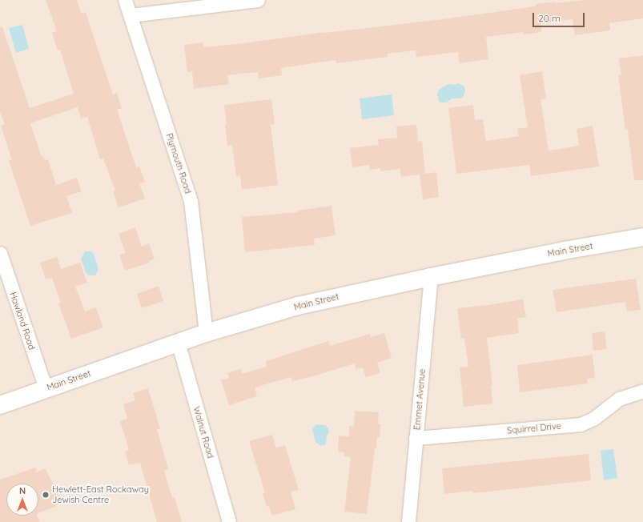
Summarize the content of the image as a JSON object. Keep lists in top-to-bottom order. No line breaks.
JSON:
{"streets":{"main road":["Main Street"],"street":["Plymouth Road","Howland Road","Emmet Avenue","Squirrel Drive","Walnut Road"]},"crossings":[["Plymouth Road","Main Street"],["Main Street","Howland Road"],["Main Street","Emmet Avenue"],["Main Street","Walnut Road"],["Emmet Avenue","Squirrel Drive"]],"places":["Hewlett-East Rockaway Jewish Centre"],"scale_bar":"20 m","north":"top"}
